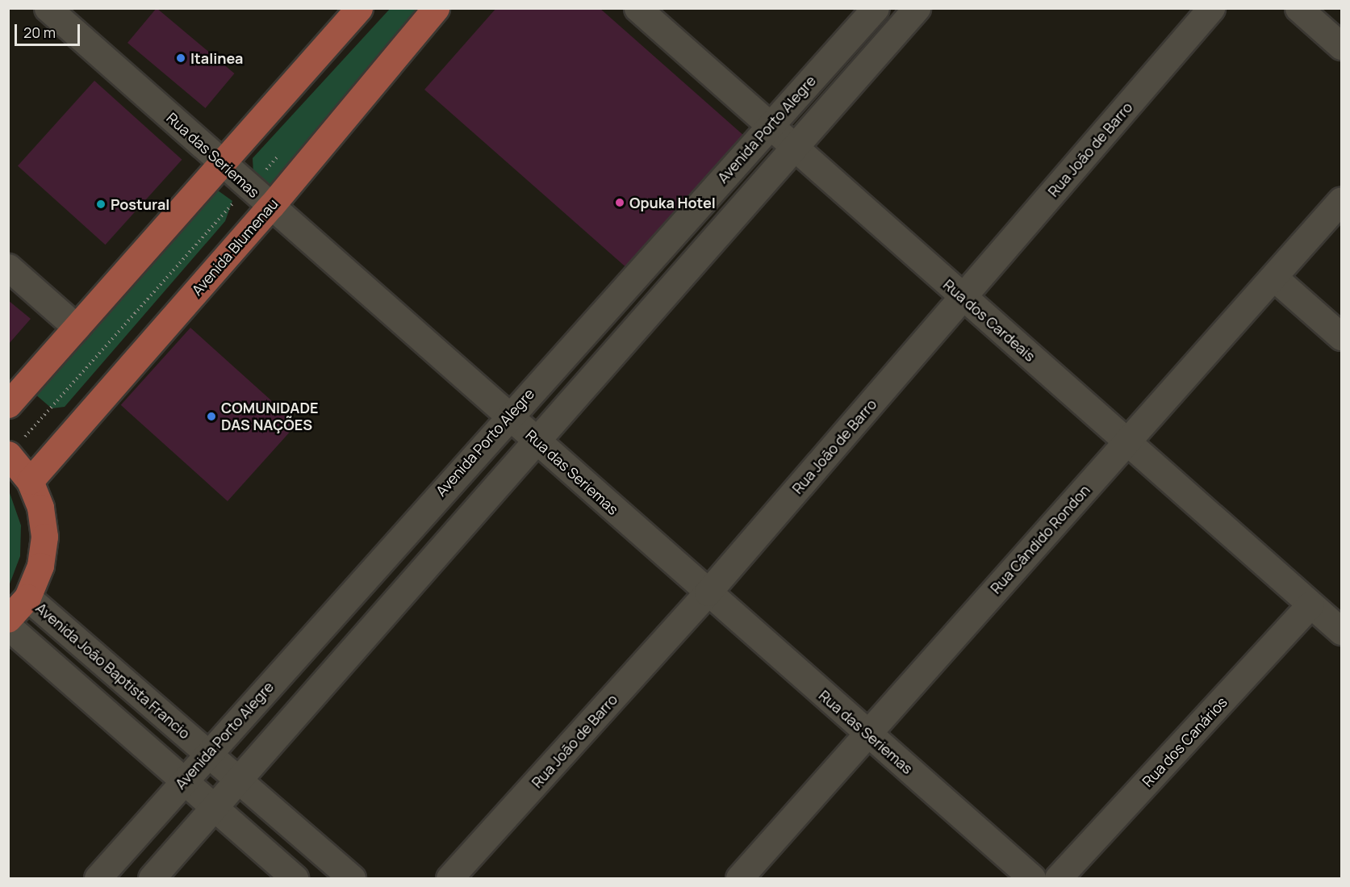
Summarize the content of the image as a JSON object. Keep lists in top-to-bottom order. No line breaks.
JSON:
{"streets":{"main road":["Avenida Blumenau"],"street":["Avenida Porto Alegre","Rua João de Barro","Rua das Seriemas","Rua dos Cardeais","Rua Cândido Rondon","Avenida João Baptista Francio","Rua dos Canários"]},"crossings":[["Avenida Porto Alegre","Rua das Seriemas"],["Avenida Porto Alegre","Rua dos Cardeais"],["Avenida Porto Alegre","Avenida João Baptista Francio"],["Rua João de Barro","Rua das Seriemas"],["Rua João de Barro","Rua dos Cardeais"],["Rua das Seriemas","Avenida Blumenau"],["Rua das Seriemas","Rua Cândido Rondon"],["Rua dos Cardeais","Rua Cândido Rondon"],["Rua dos Cardeais","Rua dos Canários"]],"places":["Italinea","Opuka Hotel","Postural","COMUNIDADE DAS NAÇÕES"],"scale_bar":"20 m"}
